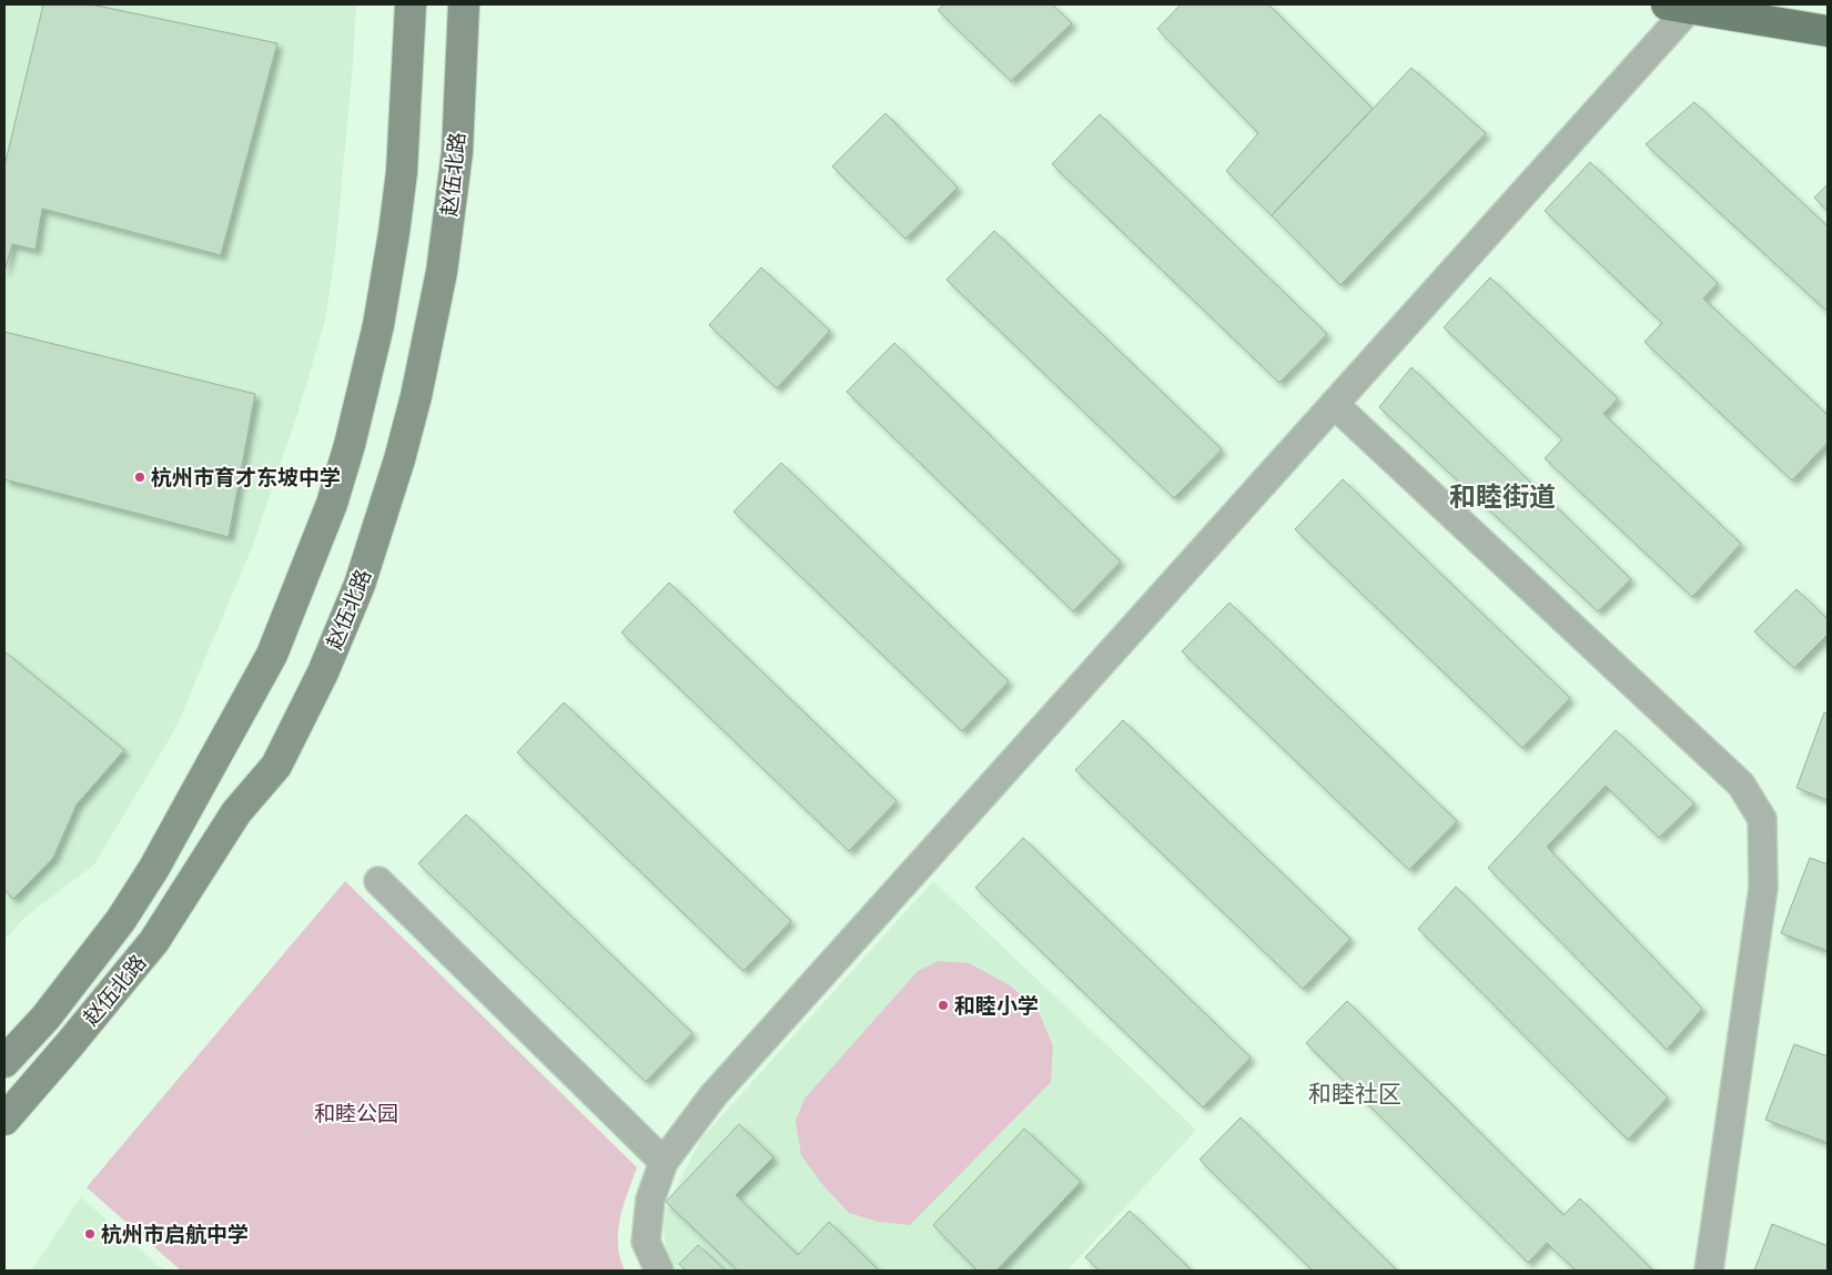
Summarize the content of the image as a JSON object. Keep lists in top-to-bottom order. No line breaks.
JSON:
{"streets":{"main road":["赵伍北路"]},"districts":["和睦街道","和睦社区"],"parks":["和睦公园"],"places":["杭州市育才东坡中学","和睦小学","杭州市启航中学"]}
